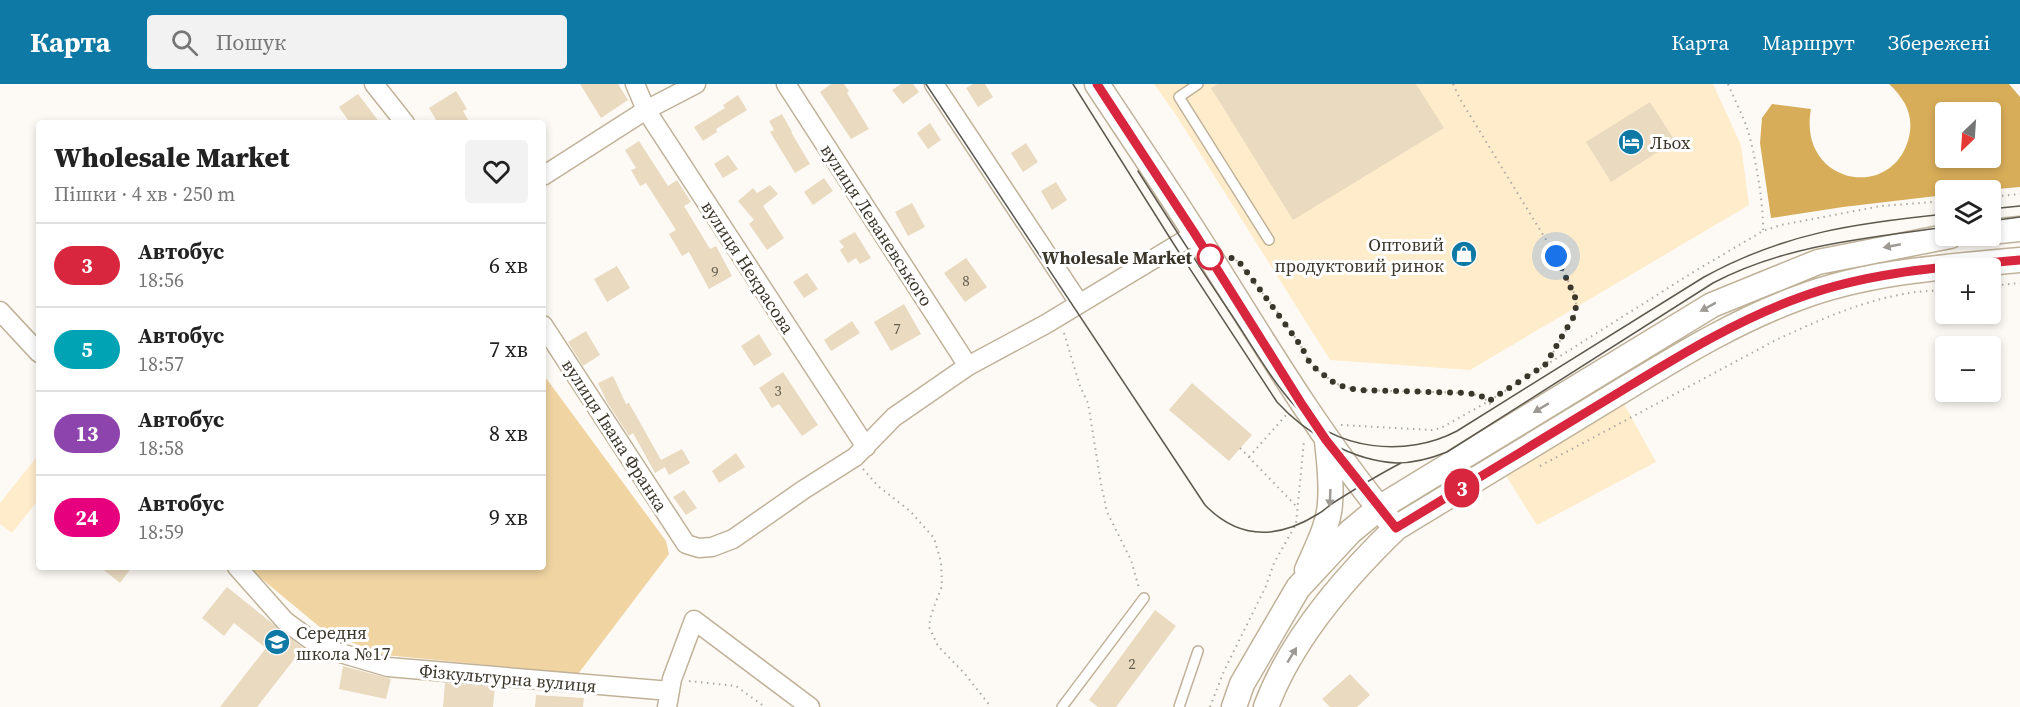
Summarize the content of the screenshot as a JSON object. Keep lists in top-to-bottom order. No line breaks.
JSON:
{"streets":{"street":["вулиця Леваневського","вулиця Некрасова","вулиця Івана Франка","Фізкультурна вулиця"]},"crossings":[["вулиця Некрасова","вулиця Івана Франка"]],"places":{"hotel":["Льох"],"shop":["Оптовий продуктовий ринок"],"other":["Wholesale Market"],"school or university":["Середня школа №17"]},"lines":["bus line 3"],"house_numbers":["9","8","7","3","2"],"north":"bottom left","page":{"header":"Карта","search":"Пошук","nav":["Карта","Маршрут","Збережені"],"on_map":"3","map_buttons":["+","−"],"heading":["Wholesale Market","Пішки · 4 хв · 250 m"],"list":[{"mark":"3","name":"Автобус","note":"18:56","value":"6 хв"},{"mark":"5","name":"Автобус","note":"18:57","value":"7 хв"},{"mark":"13","name":"Автобус","note":"18:58","value":"8 хв"},{"mark":"24","name":"Автобус","note":"18:59","value":"9 хв"}]}}
